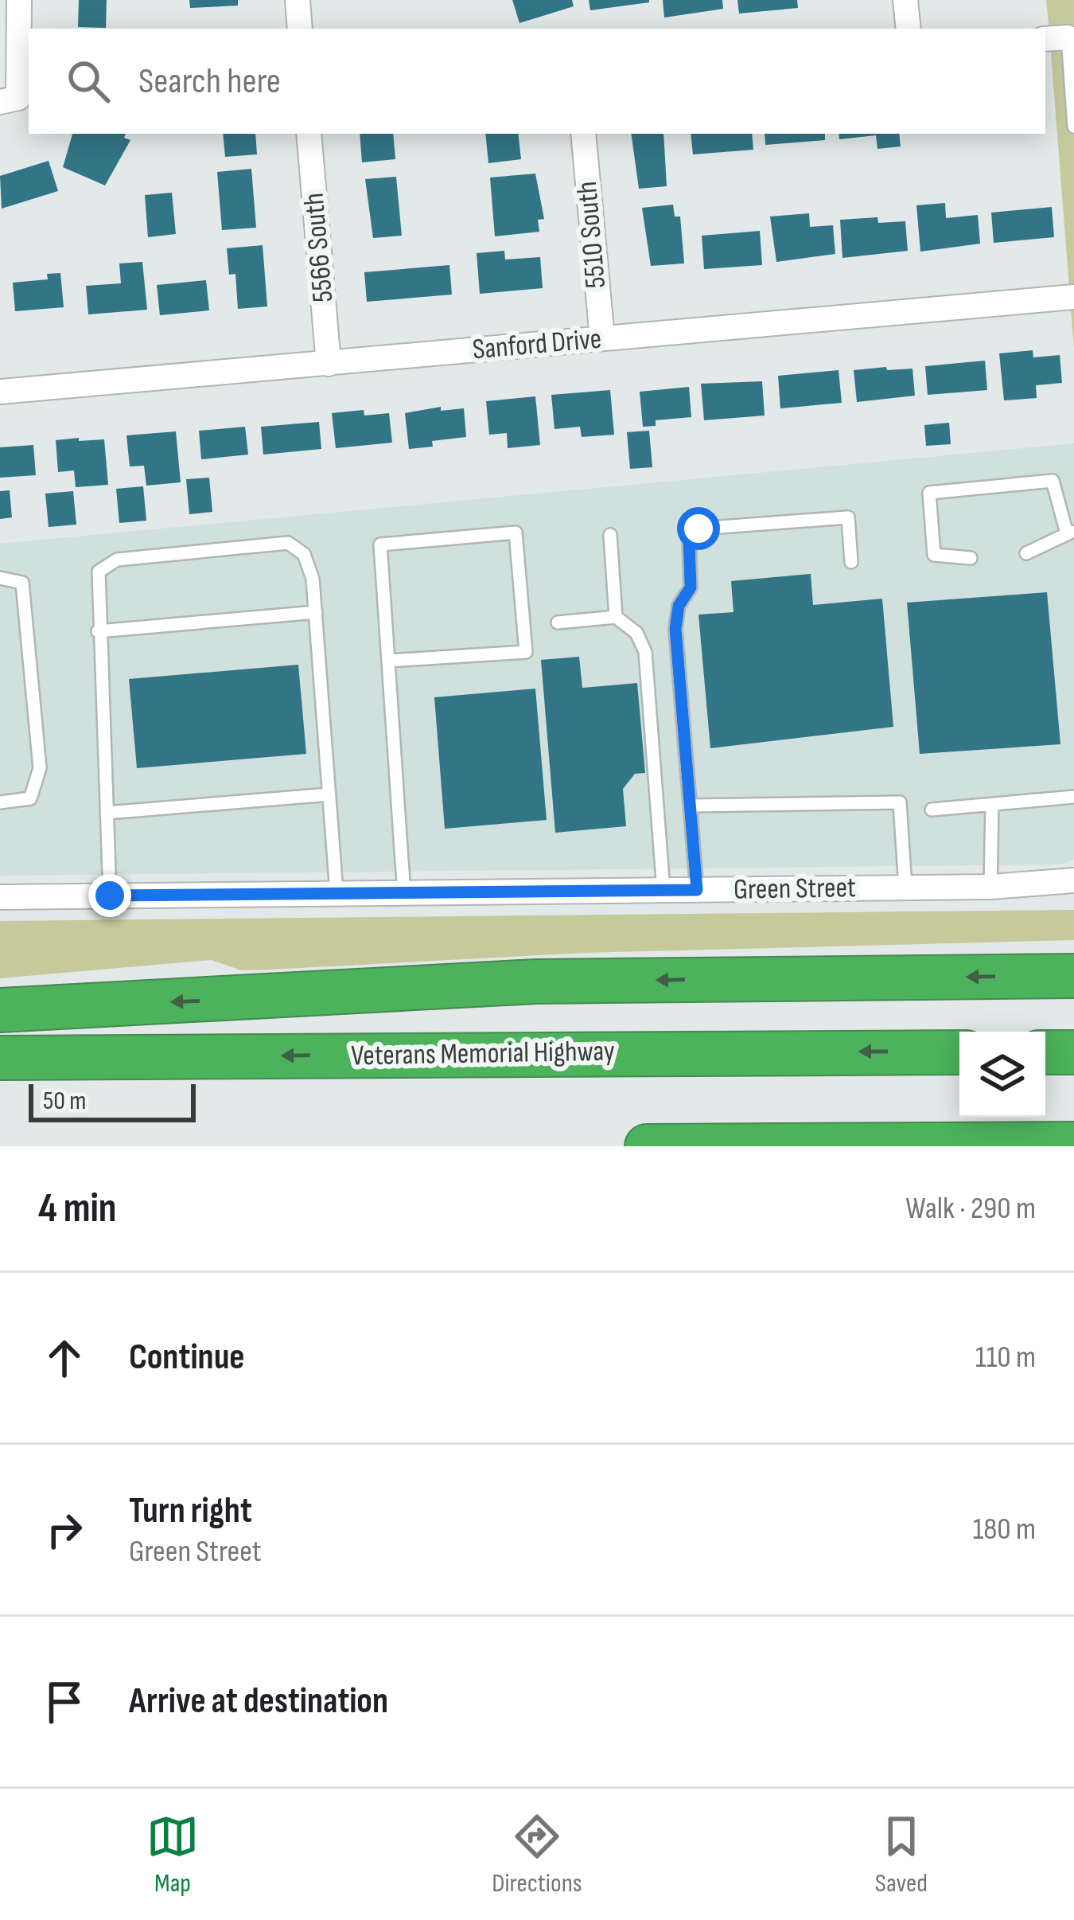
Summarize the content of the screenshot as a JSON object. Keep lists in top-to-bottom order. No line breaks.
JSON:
{"streets":{"highway":["Veterans Memorial Highway"],"street":["5510 South","5566 South","Sanford Drive","Green Street"]},"crossings":[["5510 South","Sanford Drive"],["5566 South","Sanford Drive"]],"scale_bar":"50 m","page":{"search":"Search here","scale":"50 m","heading":["4 min","Walk · 290 m"],"list":[["Continue","110 m"],["Turn right","Green Street","180 m"],"Arrive at destination"],"nav":["Map","Directions","Saved"]}}
